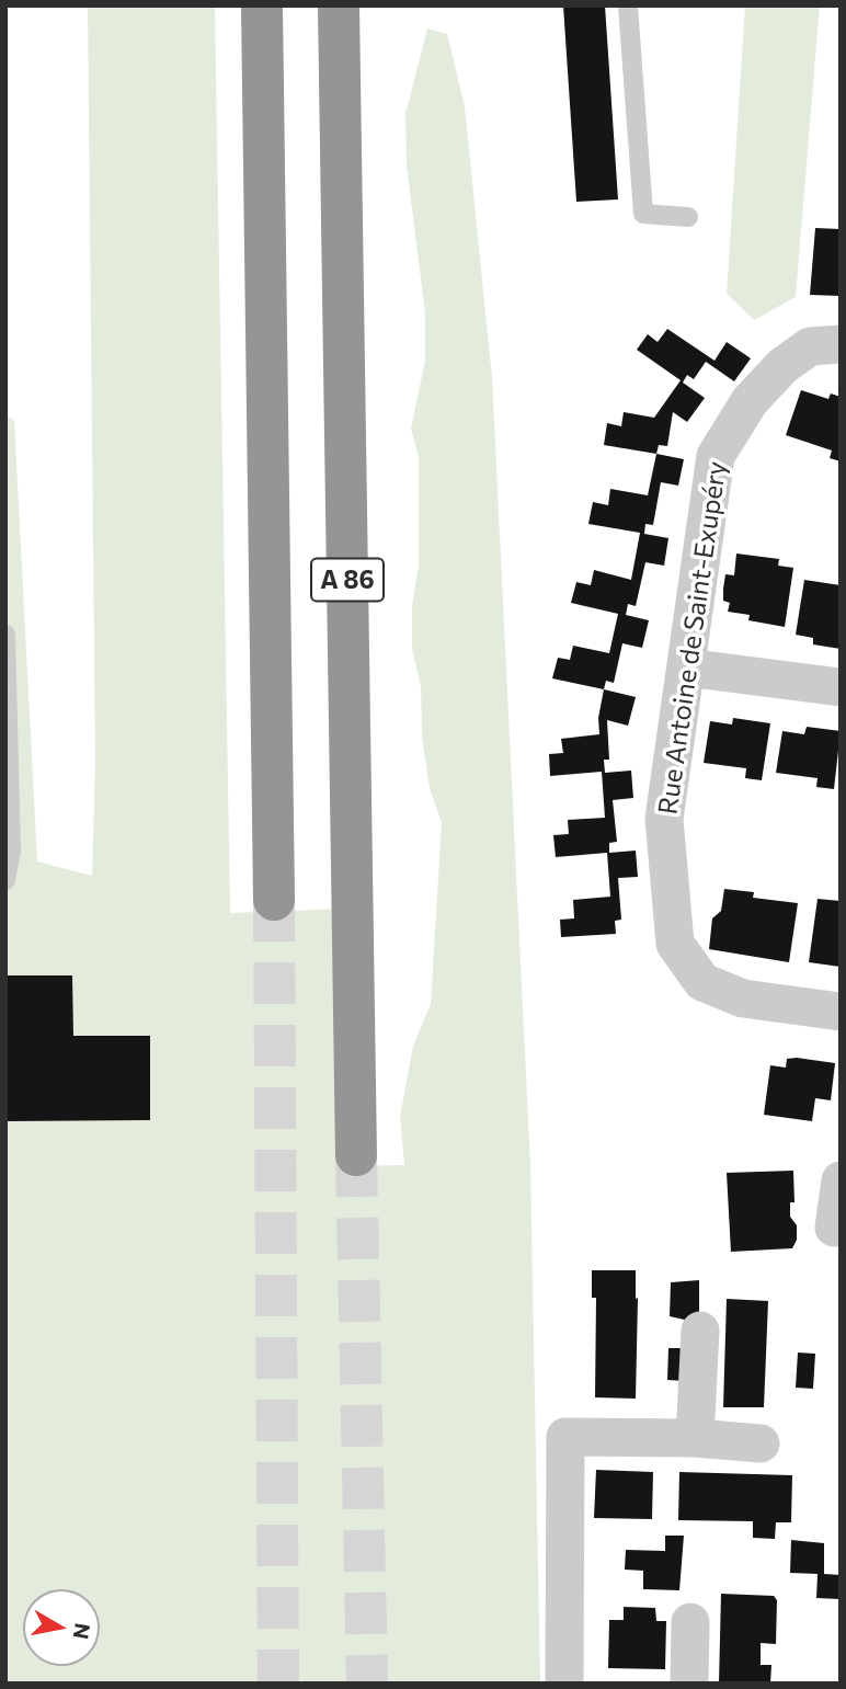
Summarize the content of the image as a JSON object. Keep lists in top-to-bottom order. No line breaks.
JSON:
{"streets":{"highway":["A 86"],"street":["Rue Antoine de Saint-Exupéry"]},"north":"right"}
